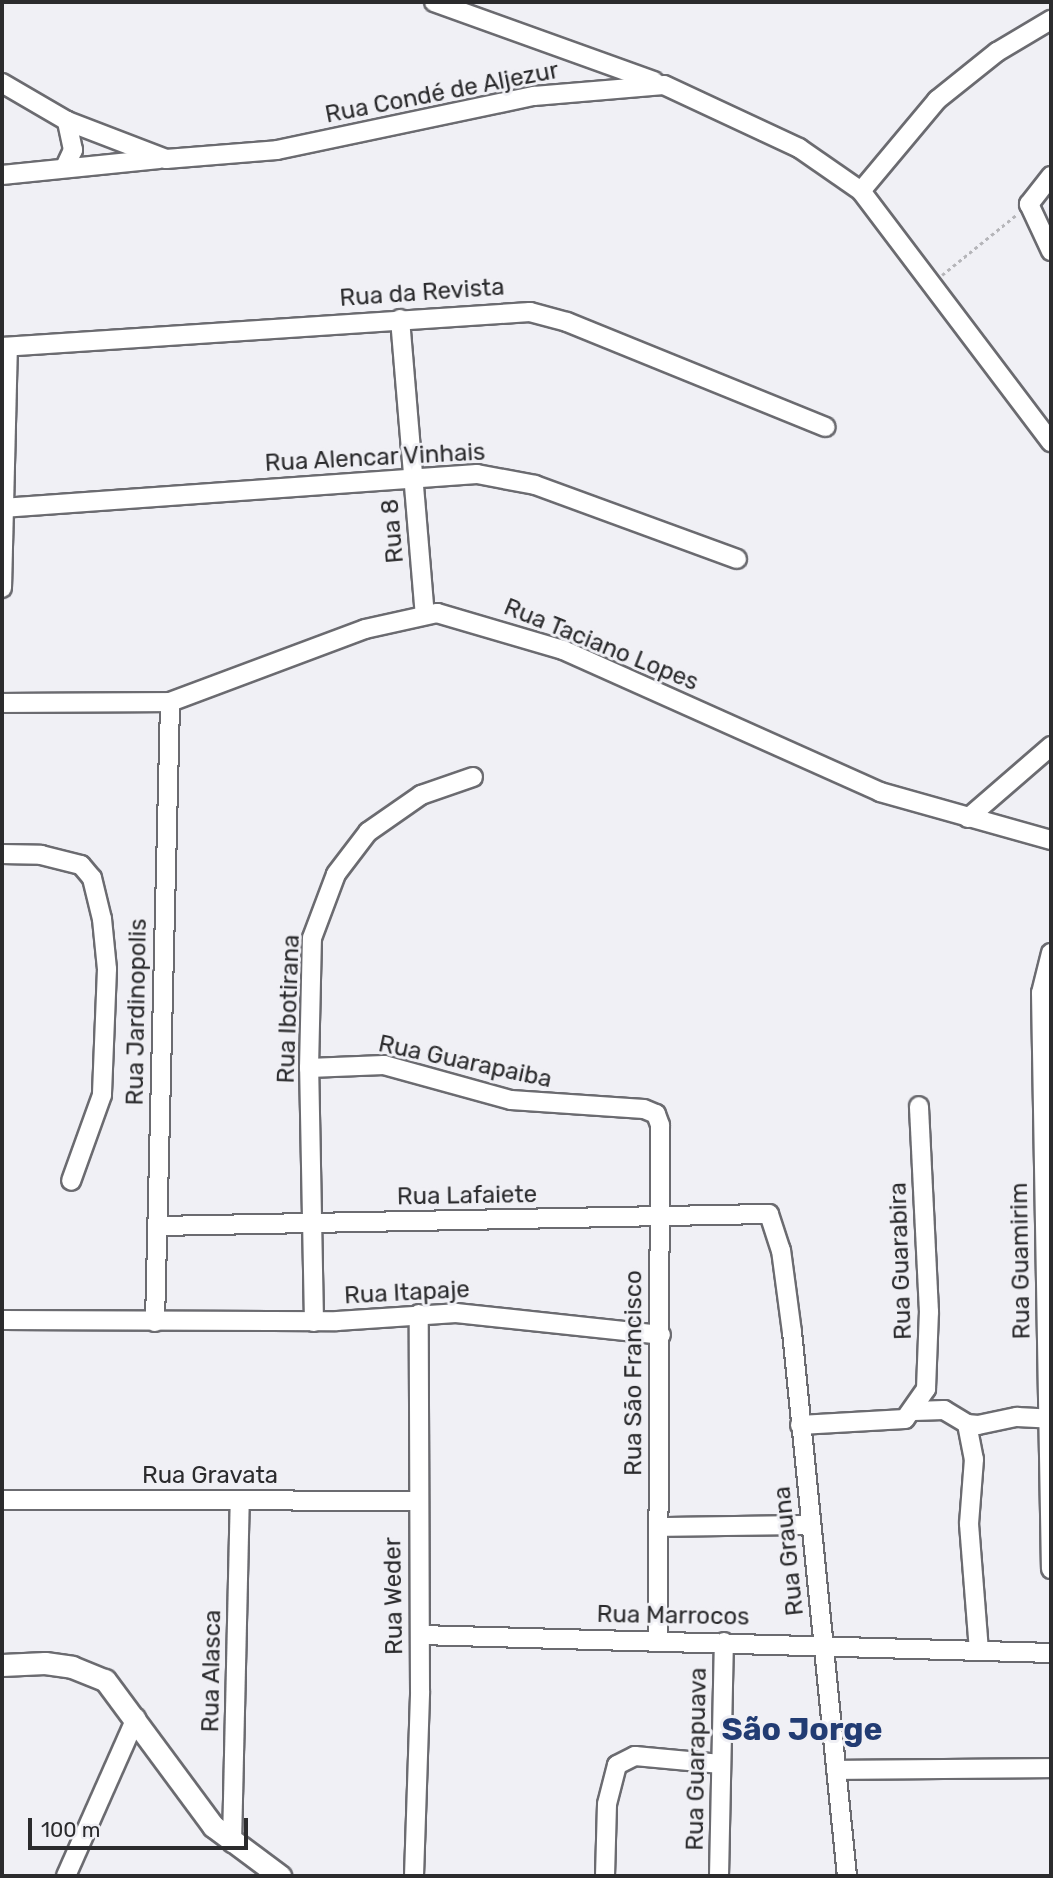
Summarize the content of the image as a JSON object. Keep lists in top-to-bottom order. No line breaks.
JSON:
{"streets":{"street":["Rua Condé de Aljezur","Rua da Revista","Rua Alencar Vinhais","Rua 8","Rua Taciano Lopes","Rua Ibotirana","Rua Jardinopolis","Rua Guarapaiba","Rua Lafaiete","Rua Guarabira","Rua Guamirim","Rua Itapaje","Rua São Francisco","Rua Gravata","Rua Grauna","Rua Weder","Rua Marrocos","Rua Alasca","Rua Guarapuava"]},"crossings":[["Rua da Revista","Rua 8"],["Rua Alencar Vinhais","Rua 8"],["Rua 8","Rua Taciano Lopes"],["Rua Taciano Lopes","Rua Jardinopolis"],["Rua Ibotirana","Rua Guarapaiba"],["Rua Ibotirana","Rua Lafaiete"],["Rua Ibotirana","Rua Itapaje"],["Rua Jardinopolis","Rua Lafaiete"],["Rua Jardinopolis","Rua Itapaje"],["Rua Guarapaiba","Rua São Francisco"],["Rua Lafaiete","Rua São Francisco"],["Rua Lafaiete","Rua Grauna"],["Rua Itapaje","Rua São Francisco"],["Rua Itapaje","Rua Weder"],["Rua São Francisco","Rua Marrocos"],["Rua Gravata","Rua Weder"],["Rua Gravata","Rua Alasca"],["Rua Grauna","Rua Marrocos"],["Rua Weder","Rua Marrocos"],["Rua Marrocos","Rua Guarapuava"]],"districts":["São Jorge"],"scale_bar":"100 m"}
